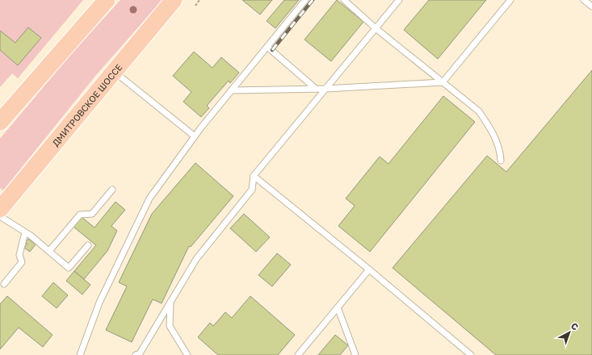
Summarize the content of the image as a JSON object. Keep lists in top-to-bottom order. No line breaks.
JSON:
{"streets":{"main road":["ДМИТРОВСКОЕ ШОССЕ"]},"north":"top right"}
